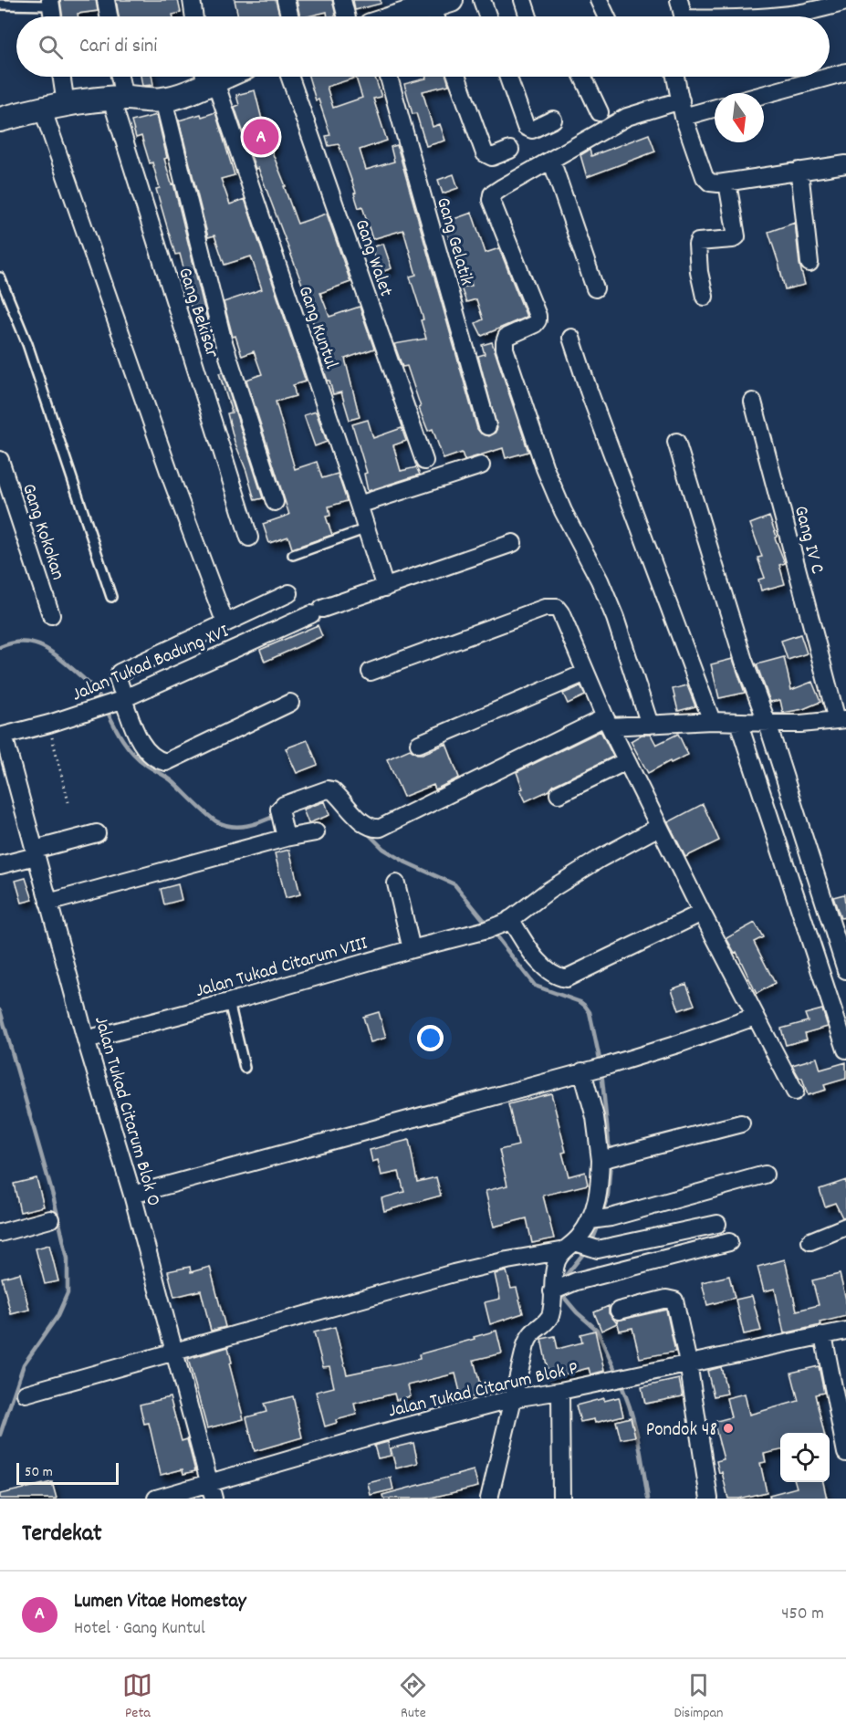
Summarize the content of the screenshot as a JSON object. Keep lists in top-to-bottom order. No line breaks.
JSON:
{"streets":{"street":["Gang Gelatik","Gang Walet","Gang Bekisar","Gang Kuntul","Gang Kokokan","Gang IV C","Jalan Tukad Badung XVI","Jalan Tukad Citarum VIII","Jalan Tukad Citarum Blok O","Jalan Tukad Citarum Blok P"]},"crossings":[["Gang Kuntul","Jalan Tukad Badung XVI"],["Jalan Tukad Badung XVI","Jalan Tukad Citarum Blok O"],["Jalan Tukad Citarum VIII","Jalan Tukad Citarum Blok O"],["Jalan Tukad Citarum Blok O","Jalan Tukad Citarum Blok P"]],"places":["Pondok 48"],"scale_bar":"50 m","north":"bottom","page":{"search":"Cari di sini","pins":"A","scale":"50 m","heading":"Terdekat","list":[{"mark":"A","name":"Lumen Vitae Homestay","note":"Hotel · Gang Kuntul","value":"450 m"}],"nav":["Peta","Rute","Disimpan"]}}
